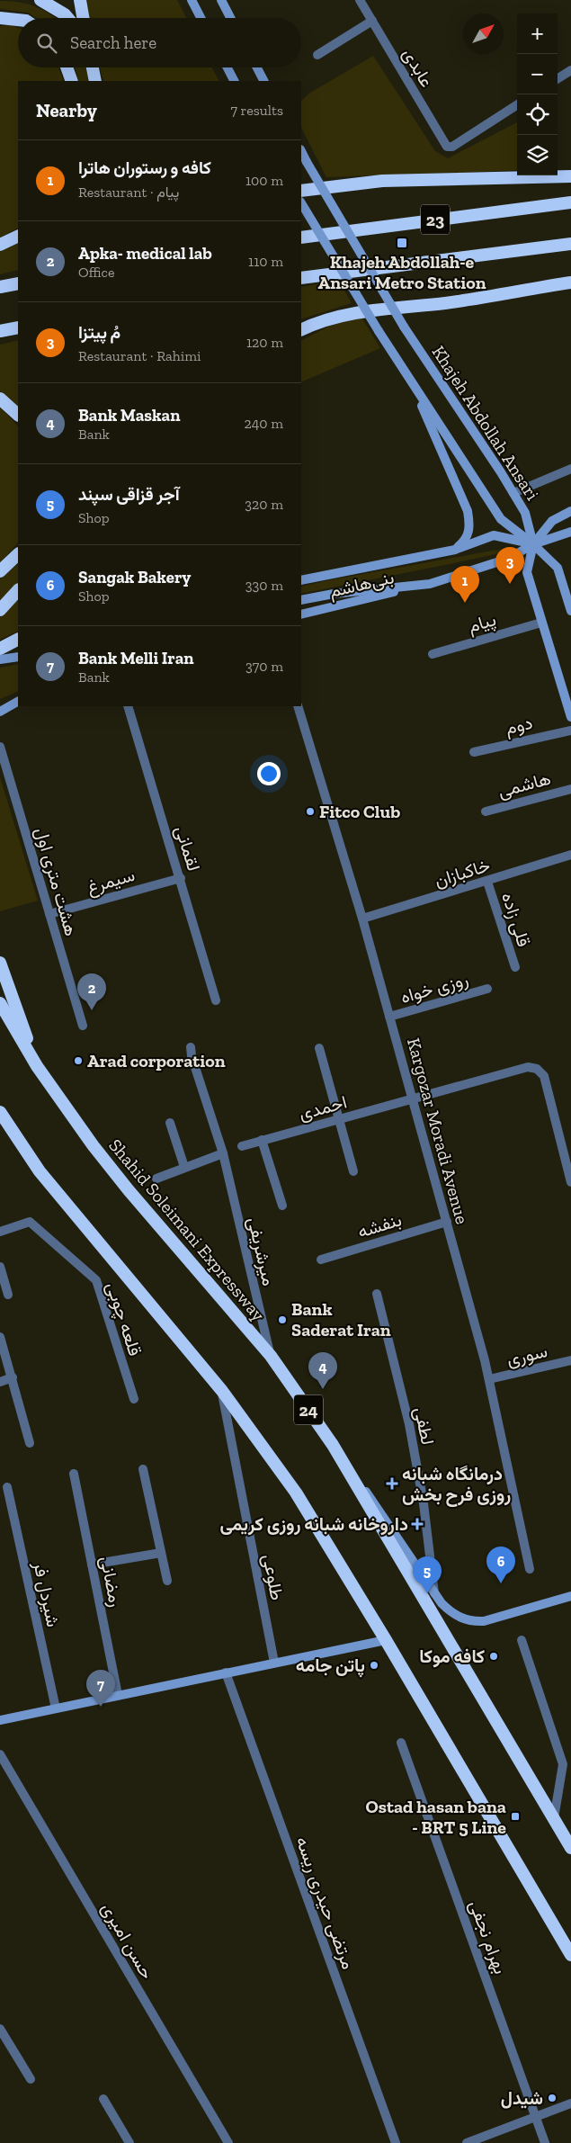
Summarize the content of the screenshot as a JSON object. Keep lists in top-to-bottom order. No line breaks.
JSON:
{"streets":{"highway":["23","Shahid Soleimani Expressway","24"],"main road":["Khajeh Abdollah Ansari","بنی‌هاشم"],"street":["عابدی","پیام","دوم","هاشمی","لقمانی","خاکبازان","سیمرغ","هشت متری اول","قلی زاده","روزی خواه","احمدی","Kargozar Moradi Avenue","بنفشه","میرشریفی","قلعه چوبی","سوری","لطفی","طلوعی","رمضانی","شیردل فر","مرتضی حیدری ریسه","بهرام نجفی","حسن امیری"]},"crossings":[["لقمانی","سیمرغ"],["خاکبازان","قلی زاده"],["خاکبازان","Kargozar Moradi Avenue"],["سیمرغ","هشت متری اول"],["روزی خواه","Kargozar Moradi Avenue"],["احمدی","Kargozar Moradi Avenue"],["Kargozar Moradi Avenue","بنفشه"],["Kargozar Moradi Avenue","سوری"],["Shahid Soleimani Expressway","میرشریفی"]],"places":{"transit":["Khajeh Abdollah-e Ansari Metro Station","Ostad hasan bana - BRT 5 Line"],"other":["Fitco Club","Arad corporation","Bank Saderat Iran","کافه موکا","پاتن جامه","شیدل"],"health":["درمانگاه شبانه روزی فرح بخش","داروخانه شبانه روزی کریمی"]},"north":"top right","page":{"map_buttons":["+","−"],"search":"Search here","heading":["Nearby","7 results"],"list":[{"mark":"1","name":"کافه و رستوران هاترا","note":"Restaurant · پیام","value":"100 m"},{"mark":"2","name":"Apka- medical lab","note":"Office","value":"110 m"},{"mark":"3","name":"مُ پیتزا","note":"Restaurant · Rahimi","value":"120 m"},{"mark":"4","name":"Bank Maskan","note":"Bank","value":"240 m"},{"mark":"5","name":"آجر قزاقی سپند","note":"Shop","value":"320 m"},{"mark":"6","name":"Sangak Bakery","note":"Shop","value":"330 m"},{"mark":"7","name":"Bank Melli Iran","note":"Bank","value":"370 m"}],"pins":["3","1","2","4","6","5","7"]}}
